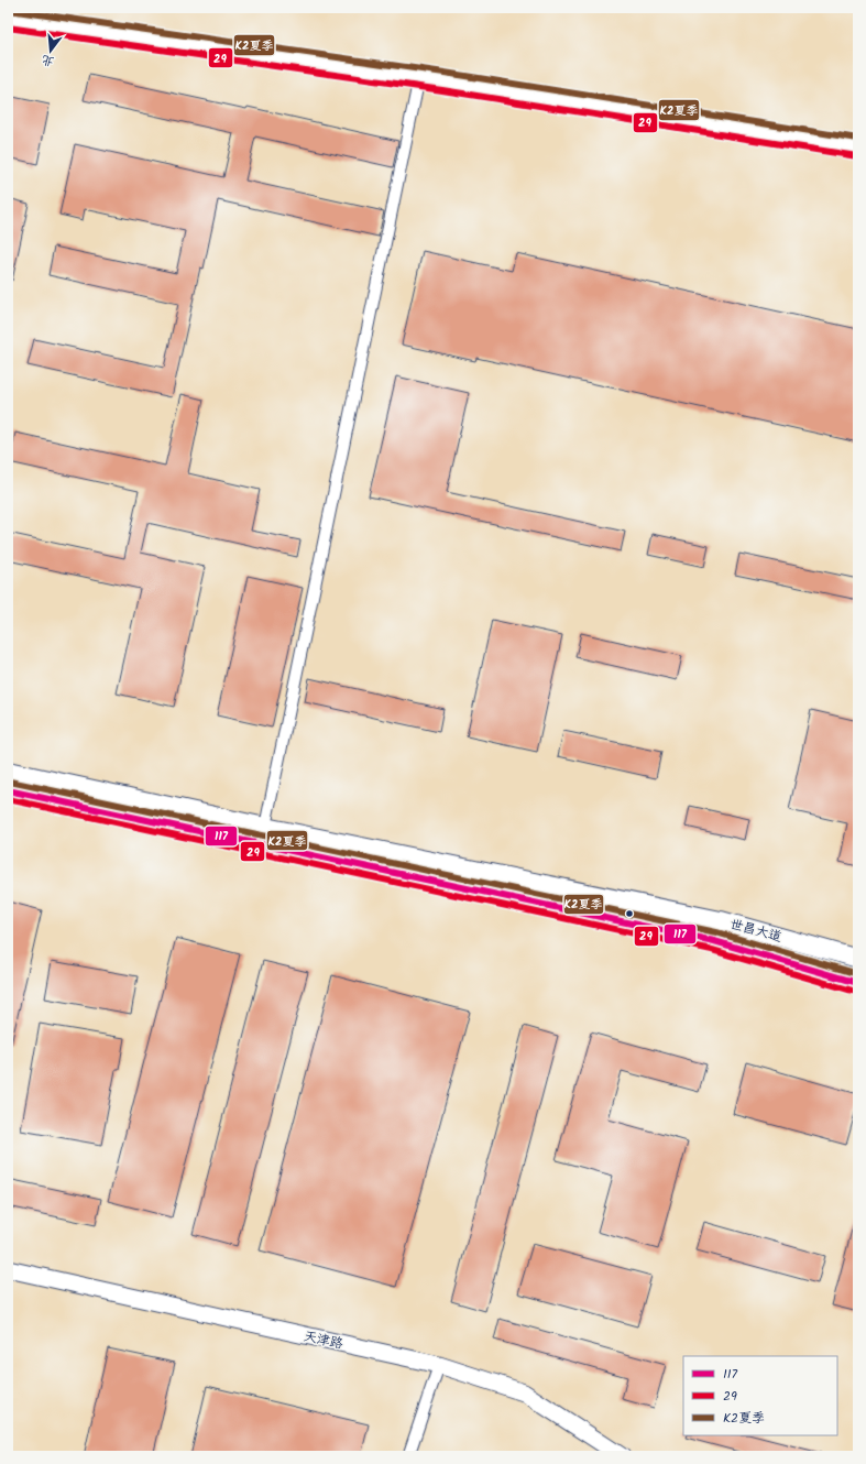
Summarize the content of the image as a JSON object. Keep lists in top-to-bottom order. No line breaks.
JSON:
{"streets":{"main road":["世昌大道","天津路"]},"lines":["transit line K2夏季","transit line 29","transit line 117"],"legend":["117","29","K2夏季"],"north":"bottom"}
